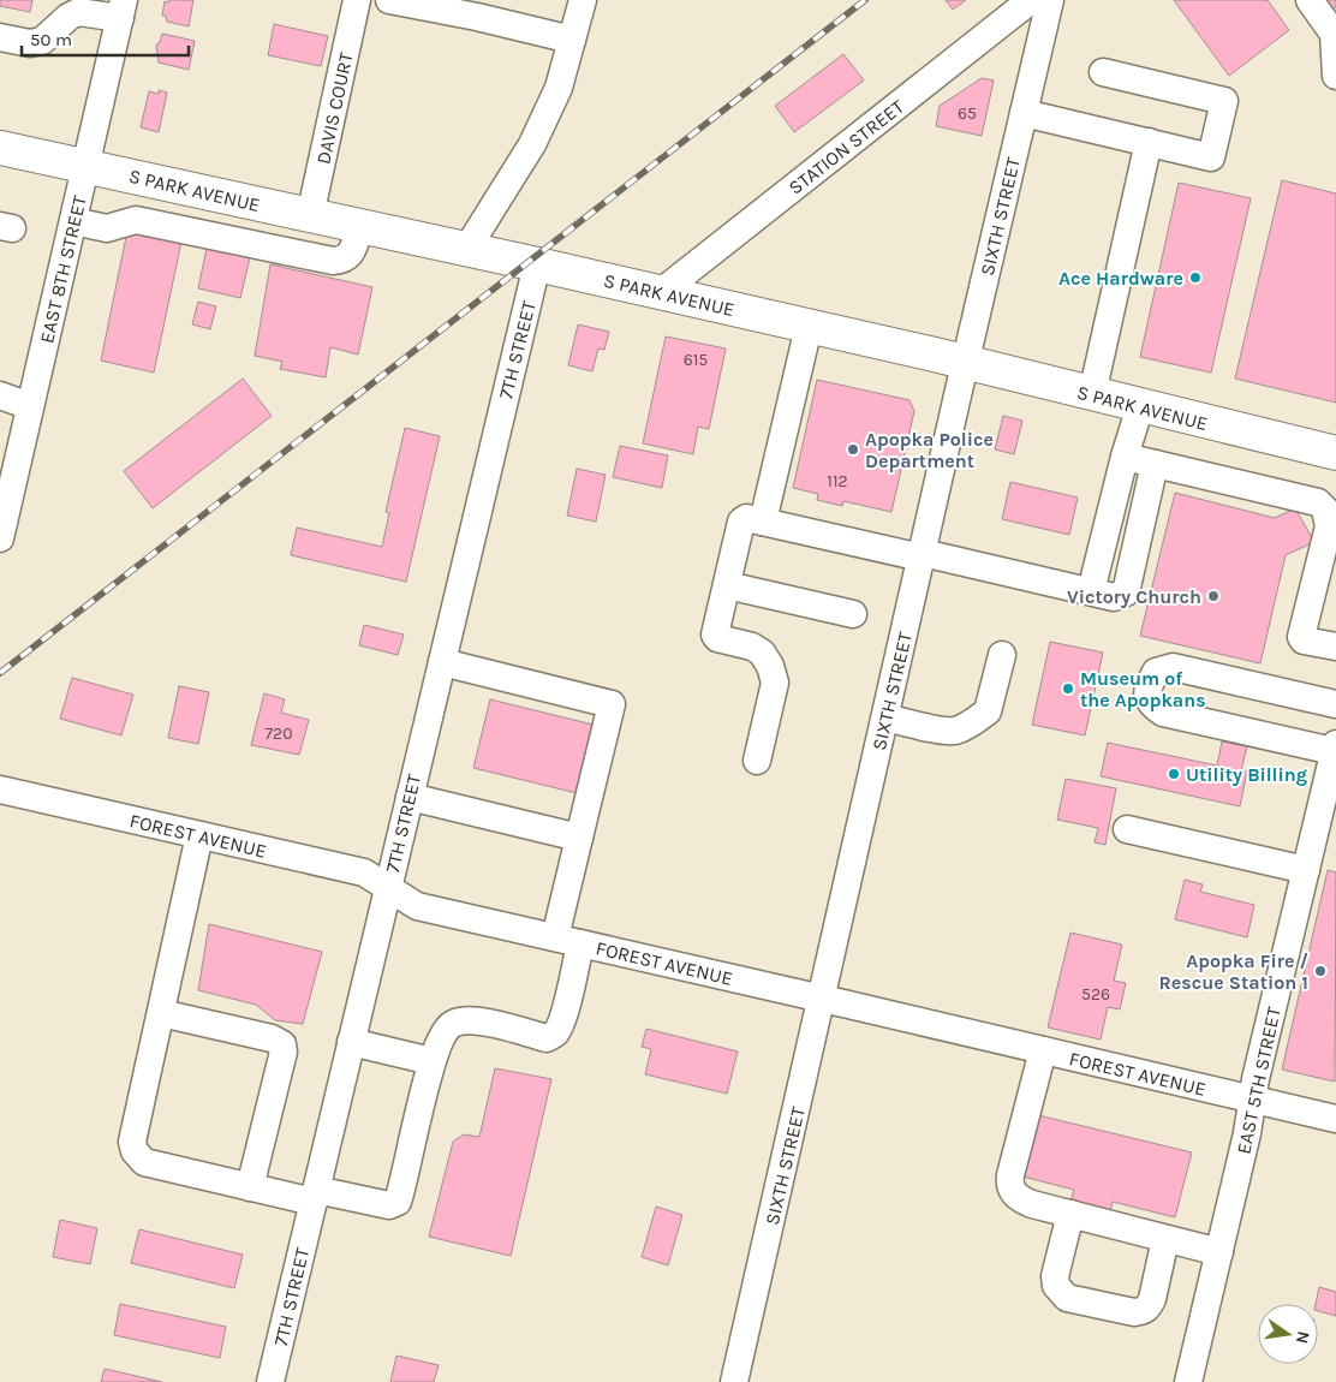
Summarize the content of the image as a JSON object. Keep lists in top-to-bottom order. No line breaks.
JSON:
{"streets":{"main road":["S PARK AVENUE"],"street":["DAVIS COURT","STATION STREET","SIXTH STREET","EAST 8TH STREET","7TH STREET","FOREST AVENUE","EAST 5TH STREET"]},"crossings":[["DAVIS COURT","S PARK AVENUE"],["STATION STREET","S PARK AVENUE"],["S PARK AVENUE","SIXTH STREET"],["S PARK AVENUE","EAST 8TH STREET"],["S PARK AVENUE","7TH STREET"],["SIXTH STREET","FOREST AVENUE"],["7TH STREET","FOREST AVENUE"],["FOREST AVENUE","EAST 5TH STREET"]],"places":["Ace Hardware","Apopka Police Department","Victory Church","Museum of the Apopkans","Utility Billing","Apopka Fire / Rescue Station 1"],"house_numbers":["65","615","112","720","526"],"scale_bar":"50 m","north":"right"}
